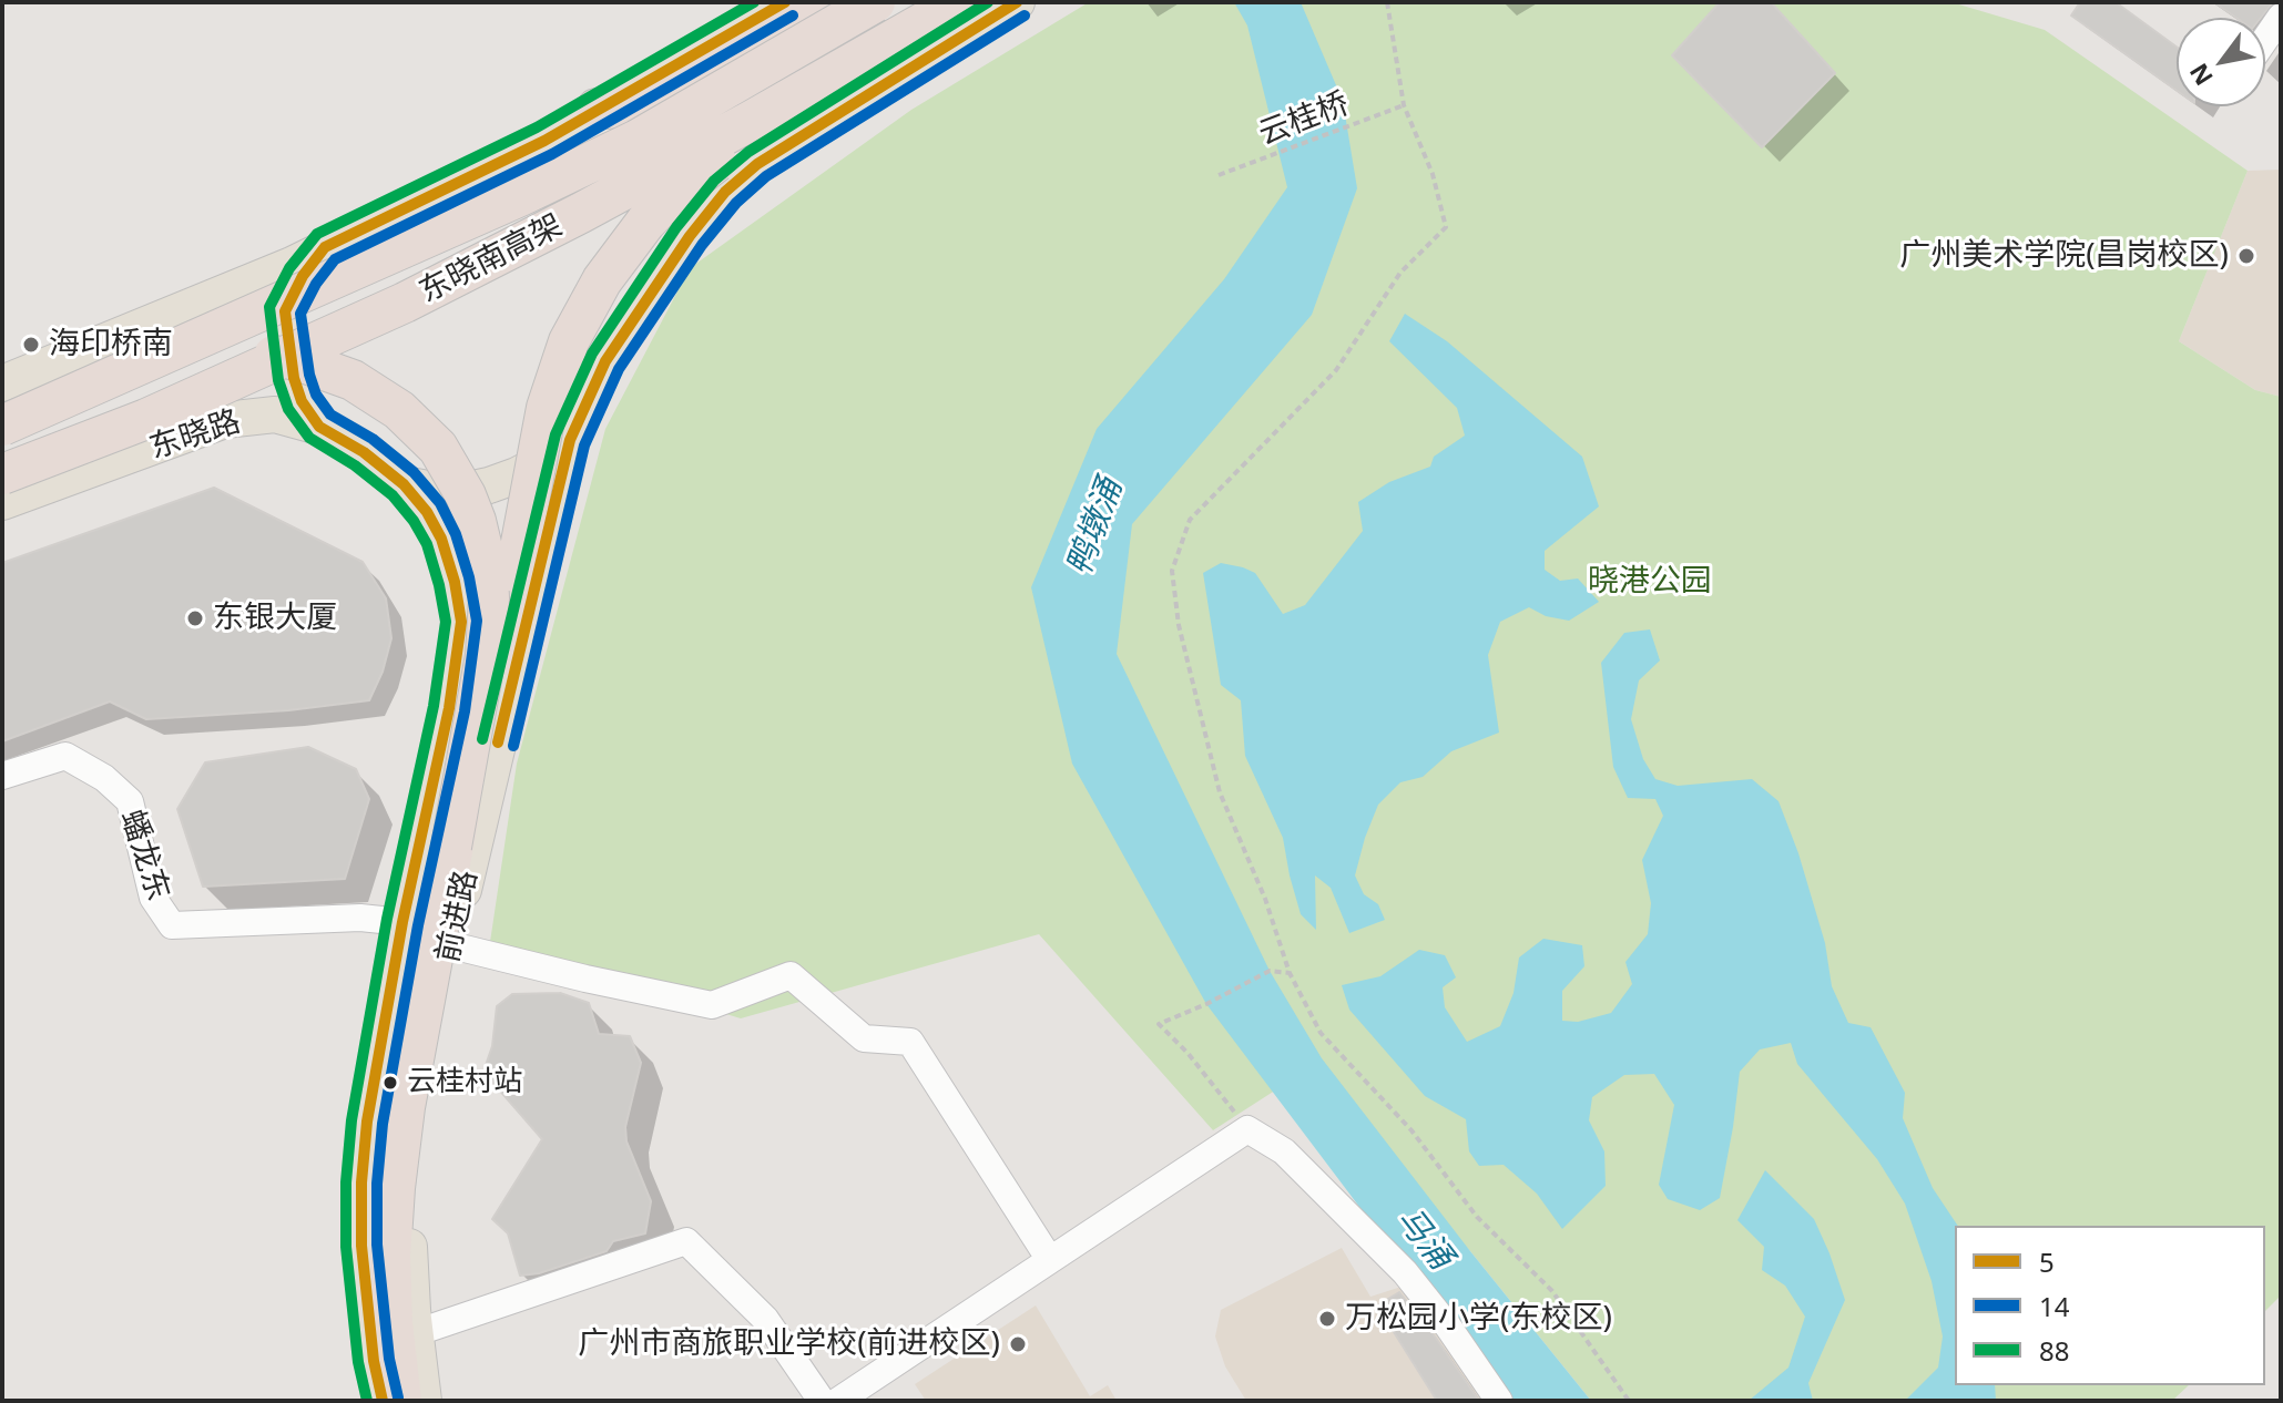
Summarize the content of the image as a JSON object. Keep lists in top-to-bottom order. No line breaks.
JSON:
{"streets":{"highway":["东晓南高架"],"main road":["东晓路","前进路"],"street":["蟠龙东"],"path":["云桂桥"]},"crossings":[["东晓路","前进路"],["蟠龙东","前进路"]],"water":["鸭墩涌","马涌"],"parks":["晓港公园"],"places":["广州美术学院(昌岗校区)","海印桥南","东银大厦","云桂村站","万松园小学(东校区)","广州市商旅职业学校(前进校区)"],"lines":["transit line 5","transit line 88","transit line 14"],"legend":["5","14","88"],"north":"bottom left"}
